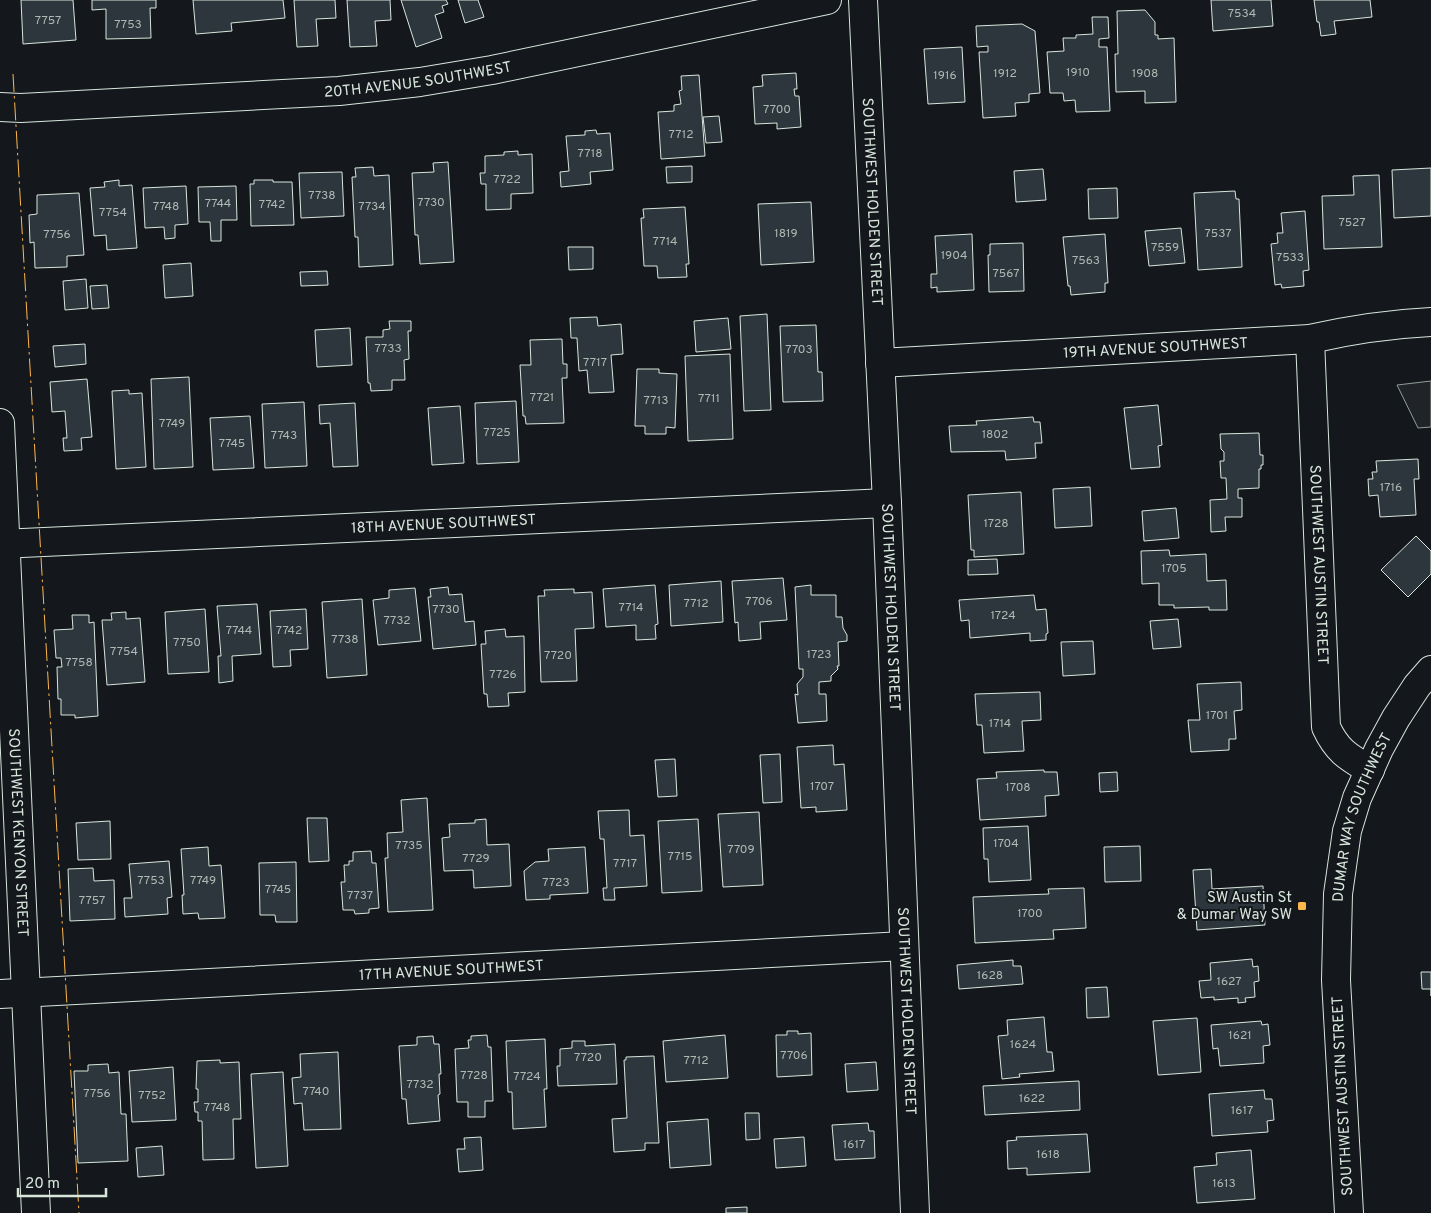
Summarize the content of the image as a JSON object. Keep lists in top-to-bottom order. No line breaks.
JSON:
{"streets":{"street":["20TH AVENUE SOUTHWEST","SOUTHWEST HOLDEN STREET","19TH AVENUE SOUTHWEST","18TH AVENUE SOUTHWEST","SOUTHWEST AUSTIN STREET","DUMAR WAY SOUTHWEST","SOUTHWEST KENYON STREET","17TH AVENUE SOUTHWEST"]},"crossings":[["SOUTHWEST HOLDEN STREET","19TH AVENUE SOUTHWEST"],["SOUTHWEST HOLDEN STREET","18TH AVENUE SOUTHWEST"],["SOUTHWEST HOLDEN STREET","17TH AVENUE SOUTHWEST"],["19TH AVENUE SOUTHWEST","SOUTHWEST AUSTIN STREET"],["18TH AVENUE SOUTHWEST","SOUTHWEST KENYON STREET"],["SOUTHWEST AUSTIN STREET","DUMAR WAY SOUTHWEST"],["SOUTHWEST KENYON STREET","17TH AVENUE SOUTHWEST"]],"places":{"transit":["SW Austin St & Dumar Way SW"]},"house_numbers":["7534","7757","7753","1910","1912","1908","1916","7700","7712","7718","7722","7738","7730","7744","7742","7748","7734","7754","7527","1819","7537","7756","7714","7559","1904","7533","7563","7567","7733","7703","7717","7721","7711","7713","7749","7725","1802","7743","7745","1716","1728","1705","7706","7712","7714","7730","1724","7732","7744","7742","7738","7750","7754","1723","7720","7758","7726","1701","1714","1707","1708","1704","7735","7709","7715","7729","7717","7753","7749","7723","7745","7737","7757","1700","1628","1627","1621","1624","7706","7720","7712","7728","7724","7732","7740","7756","7752","1622","7748","1617","1617","1618","1613"],"scale_bar":"20 m"}
